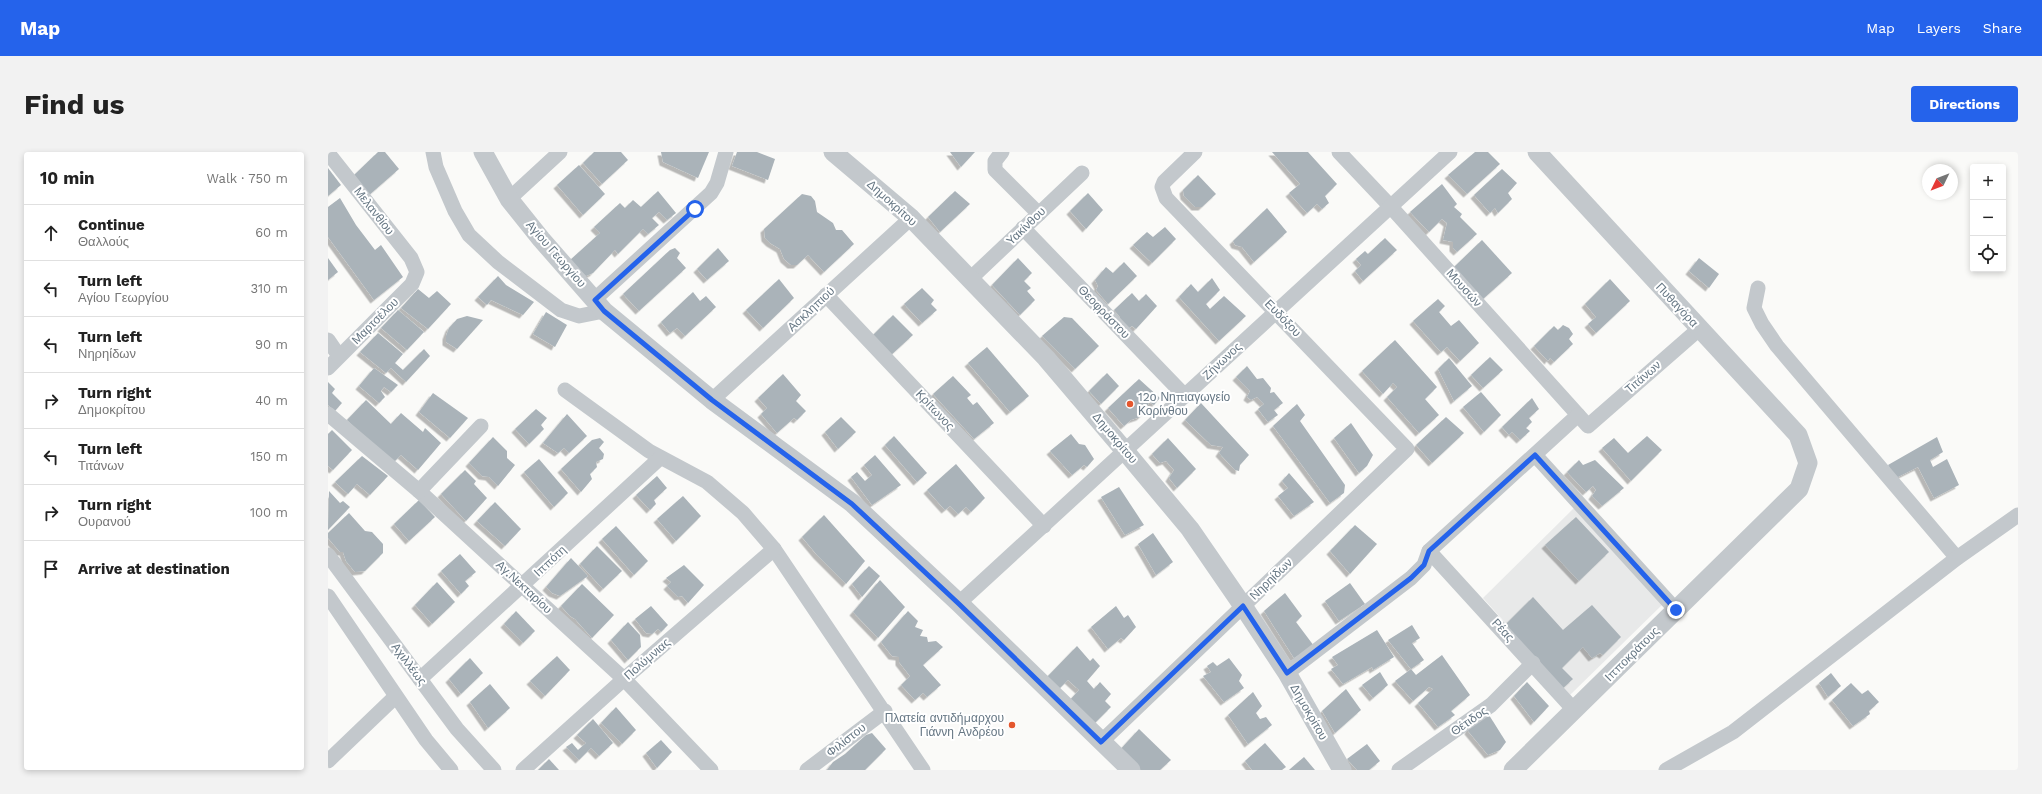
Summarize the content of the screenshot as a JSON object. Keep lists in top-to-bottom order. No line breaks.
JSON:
{"streets":{"street":["Δημοκρίτου","Μελανθίου","Υακίνθου","Αγίου Γεωργίου","Μουσών","Πυθαγόρα","Ασκληπιού","Θεοφράστου","Ευδόξου","Μαρτσέλου","Ζήνωνος","Τιτάνων","Κρίτωνος","Ιππότη","Νηρηίδων","Αγ.Νεκταρίου","Ρέας","Ιπποκράτους","Πολύμνιας","Αχιλλέως","Θέτιδος","Φιλίστου"]},"crossings":[["Δημοκρίτου","Υακίνθου"],["Δημοκρίτου","Ασκληπιού"],["Δημοκρίτου","Ζήνωνος"],["Δημοκρίτου","Τιτάνων"],["Δημοκρίτου","Νηρηίδων"],["Μελανθίου","Μαρτσέλου"],["Υακίνθου","Θεοφράστου"],["Αγίου Γεωργίου","Ασκληπιού"],["Αγίου Γεωργίου","Ζήνωνος"],["Αγίου Γεωργίου","Νηρηίδων"],["Μουσών","Ζήνωνος"],["Μουσών","Τιτάνων"],["Πυθαγόρα","Τιτάνων"],["Πυθαγόρα","Ιπποκράτους"],["Ασκληπιού","Κρίτωνος"],["Θεοφράστου","Ζήνωνος"],["Ευδόξου","Ζήνωνος"],["Ευδόξου","Νηρηίδων"],["Ζήνωνος","Κρίτωνος"],["Τιτάνων","Ρέας"],["Ιππότη","Αγ.Νεκταρίου"],["Ιππότη","Αχιλλέως"],["Αγ.Νεκταρίου","Πολύμνιας"],["Ρέας","Ιπποκράτους"],["Ρέας","Θέτιδος"]],"places":["12ο Νηπιαγωγείο Κορίνθου","Πλατεία αντιδήμαρχου Γιάννη Ανδρέου"],"north":"bottom left","page":{"header":"Map","nav":["Map","Layers","Share"],"buttons":"Directions","title":"Find us","heading":["10 min","Walk · 750 m"],"map_buttons":["+","−"],"list":[["Continue","Θαλλούς","60 m"],["Turn left","Αγίου Γεωργίου","310 m"],["Turn left","Νηρηίδων","90 m"],["Turn right","Δημοκρίτου","40 m"],["Turn left","Τιτάνων","150 m"],["Turn right","Ουρανού","100 m"],"Arrive at destination"]}}
